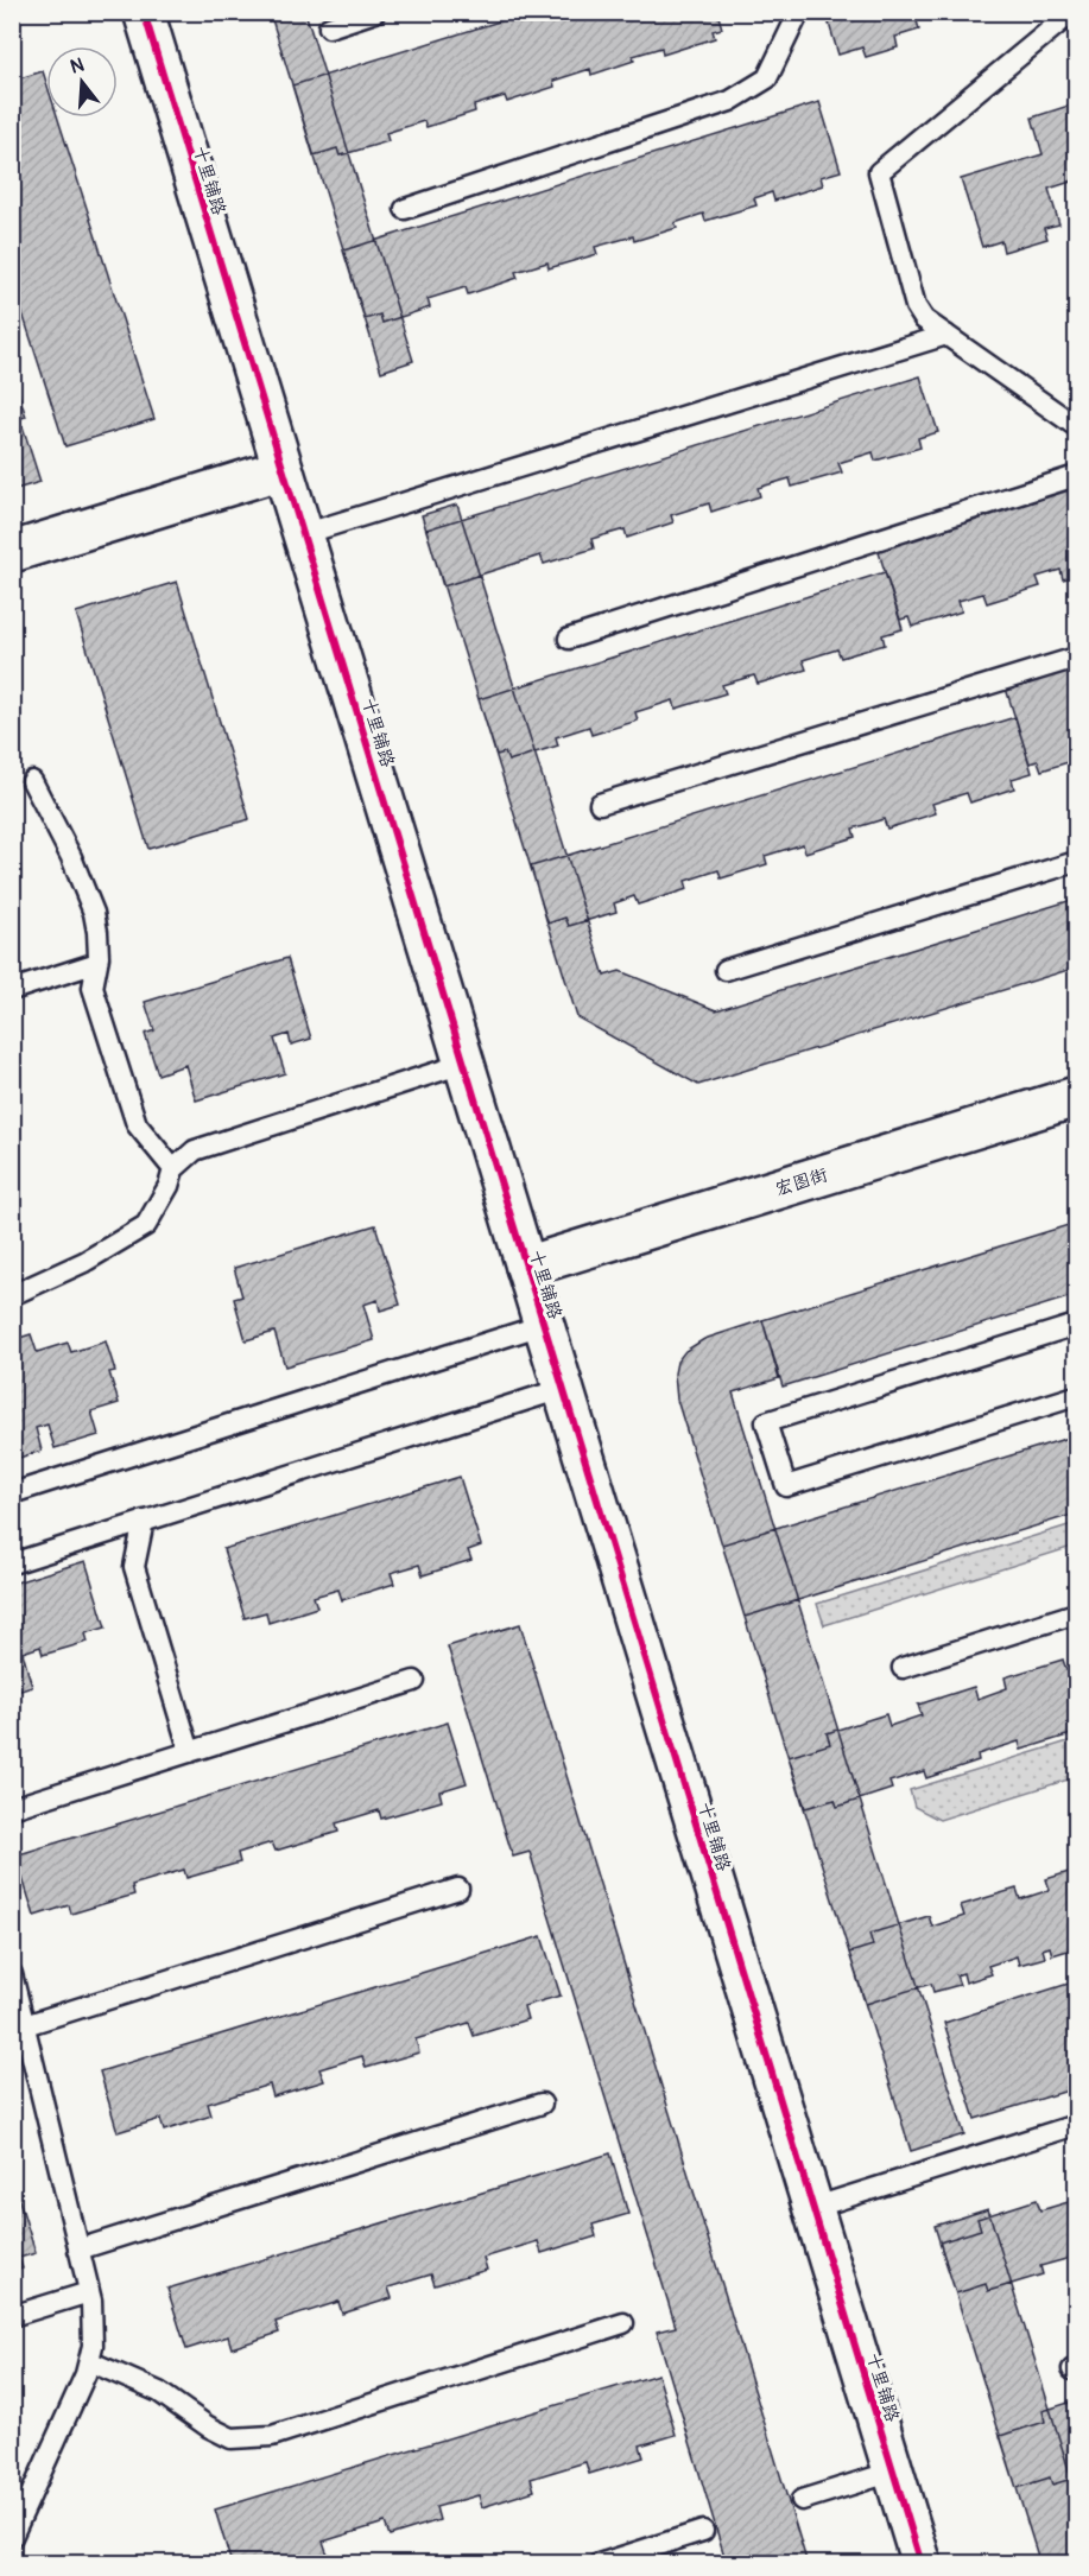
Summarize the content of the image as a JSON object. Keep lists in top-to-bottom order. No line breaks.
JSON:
{"streets":{"street":["十里铺路","宏图街"]},"crossings":[["十里铺路","宏图街"]],"north":"top"}
